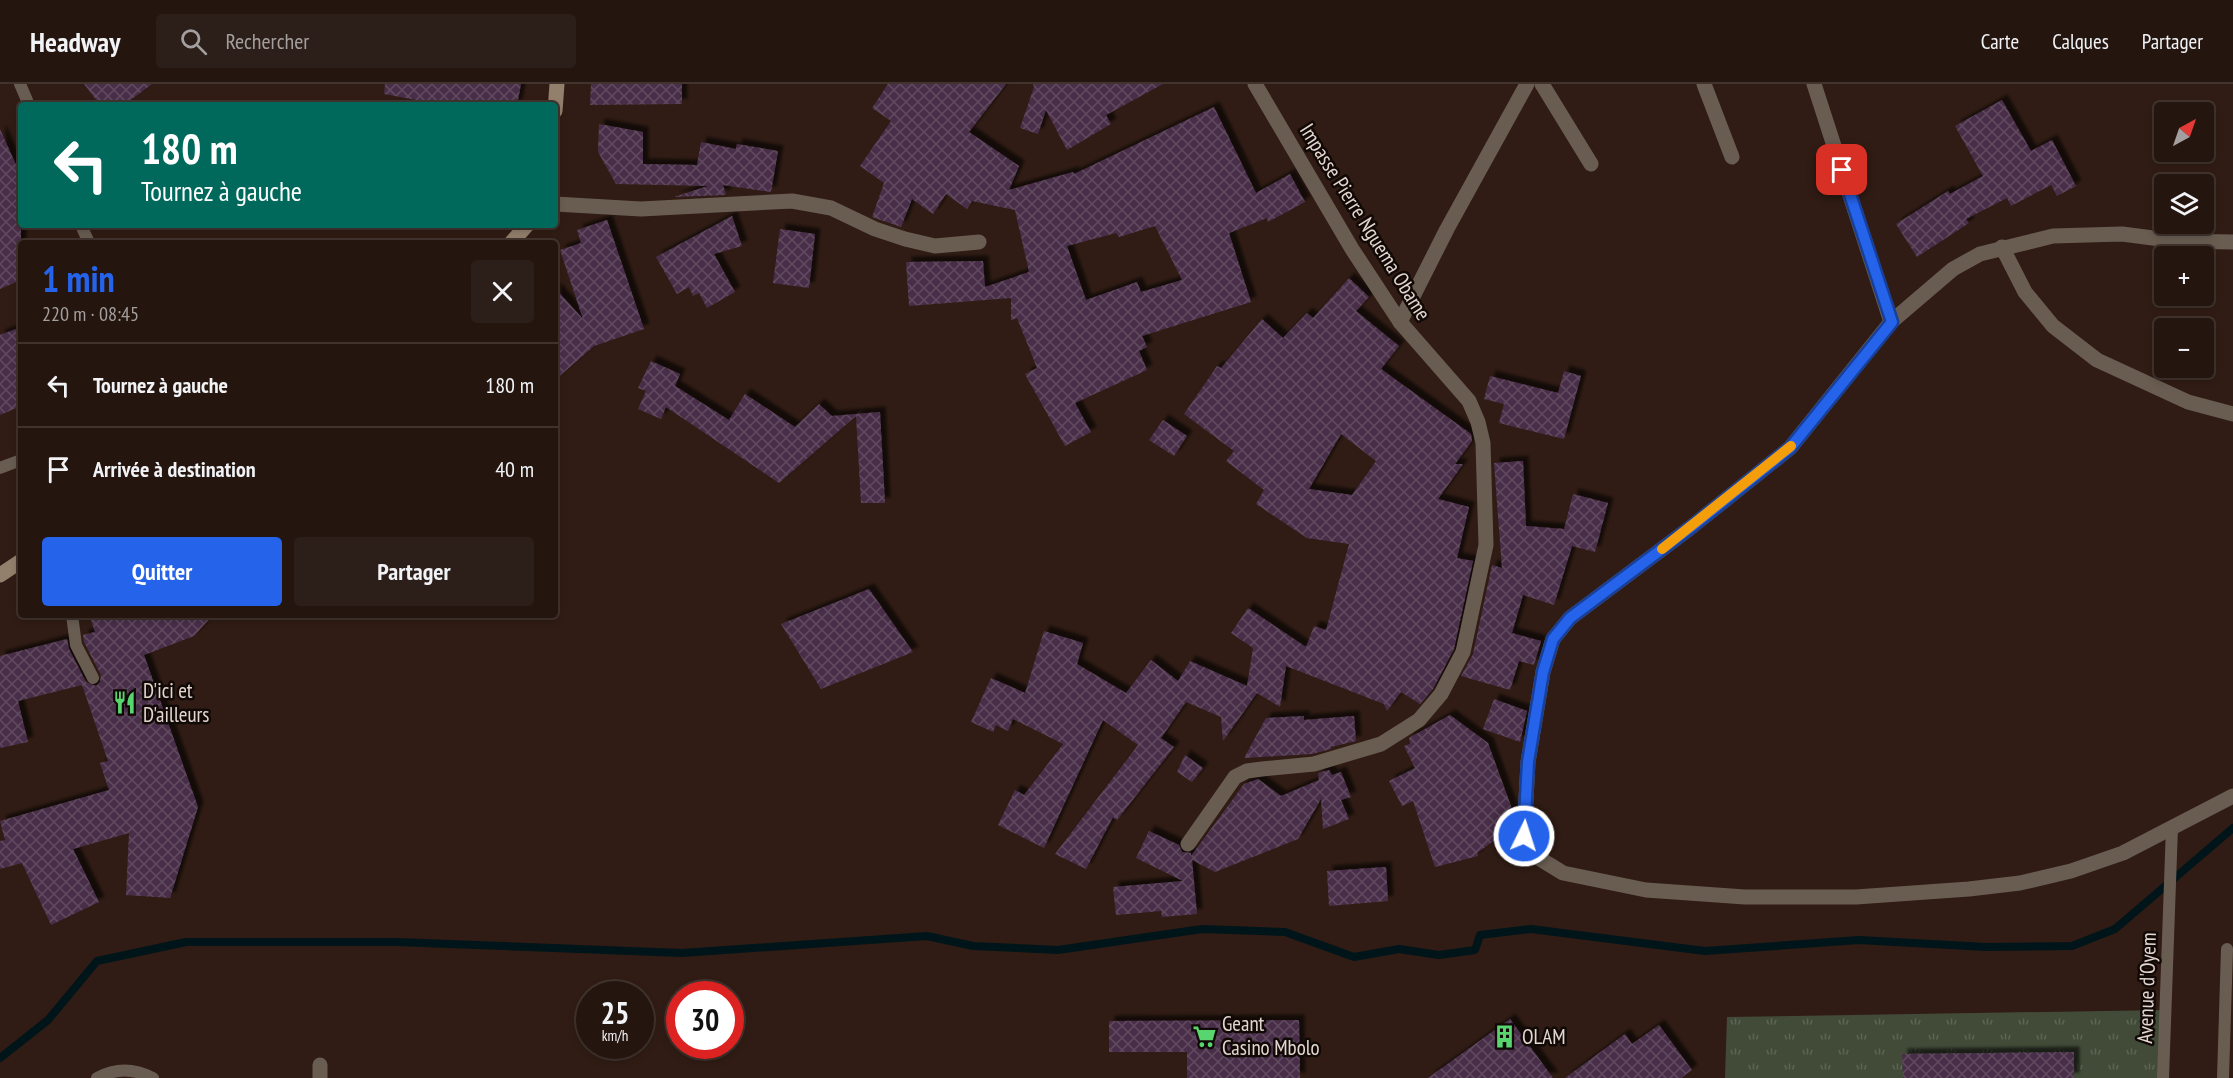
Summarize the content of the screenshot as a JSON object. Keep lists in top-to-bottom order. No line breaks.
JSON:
{"streets":{"street":["Impasse Pierre Nguema Obame"],"lane":["Avenue d'Oyem"]},"places":{"restaurant":["D'ici et D'ailleurs"],"supermarket":["Geant Casino Mbolo"],"building":["OLAM"]},"north":"top right","page":{"header":"Headway","search":"Rechercher","nav":["Carte","Calques","Partager"],"map_buttons":["+","−"],"turn":["180 m","Tournez à gauche"],"heading":["1 min","220 m · 08:45"],"list":[{"name":"Tournez à gauche","value":"180 m"},{"name":"Arrivée à destination","value":"40 m"}],"buttons":["Quitter","Partager"],"speed":"25 km/h","limit":"30"}}
